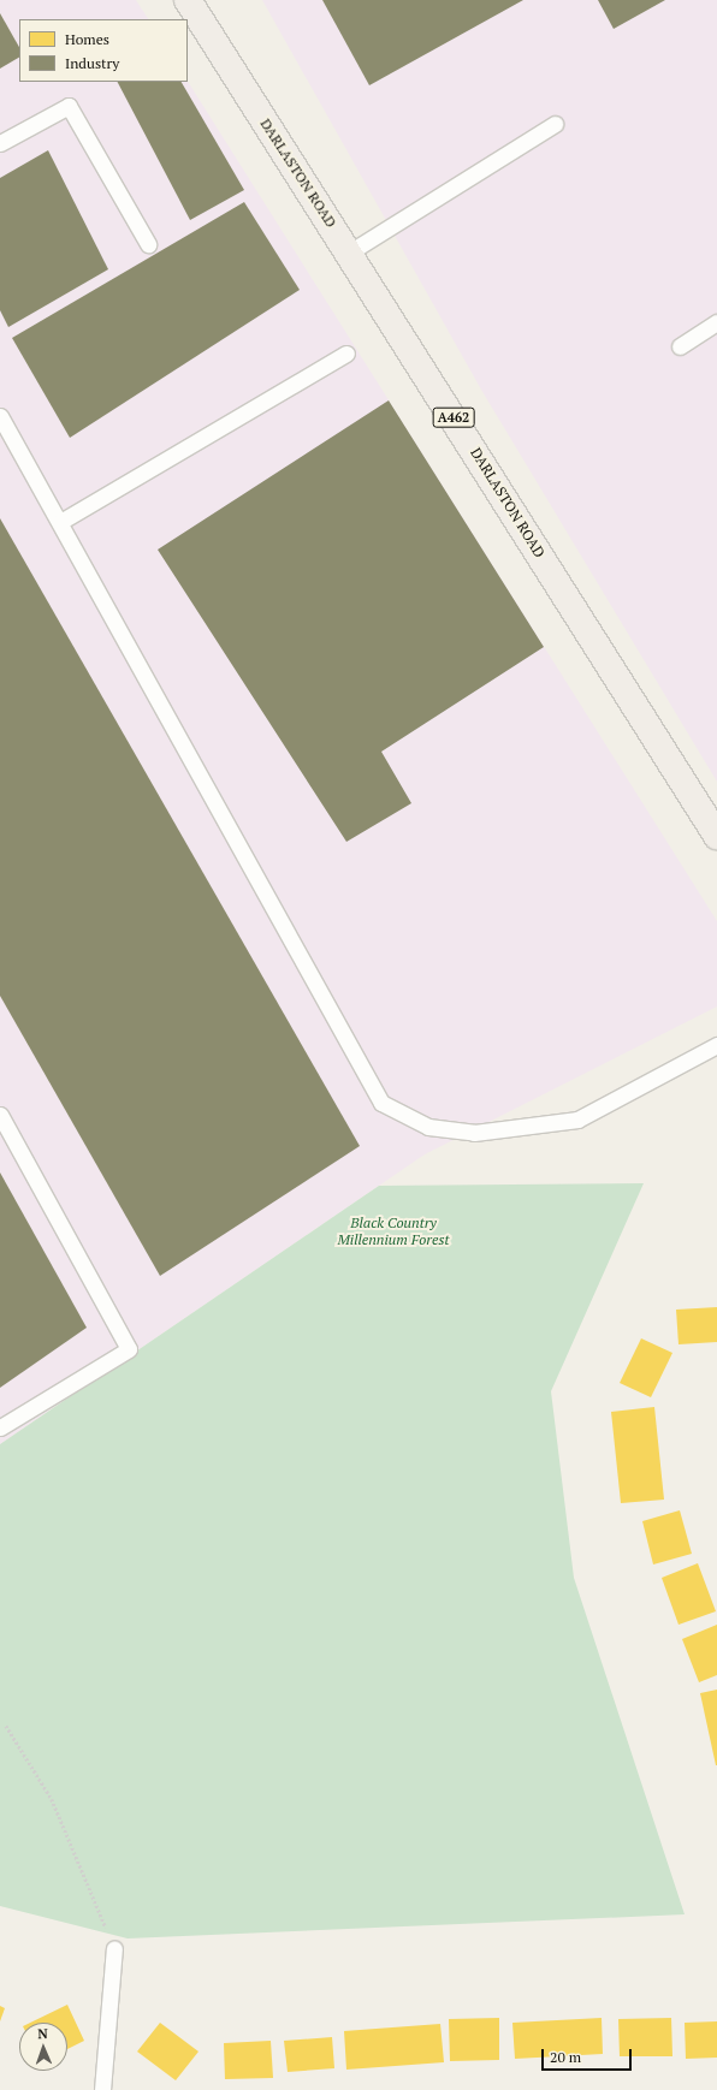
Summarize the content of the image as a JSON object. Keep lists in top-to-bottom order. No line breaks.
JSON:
{"streets":{"main road":["DARLASTON ROAD","A462"]},"parks":["Black Country Millennium Forest"],"legend":["Homes","Industry"],"scale_bar":"20 m","north":"top"}
